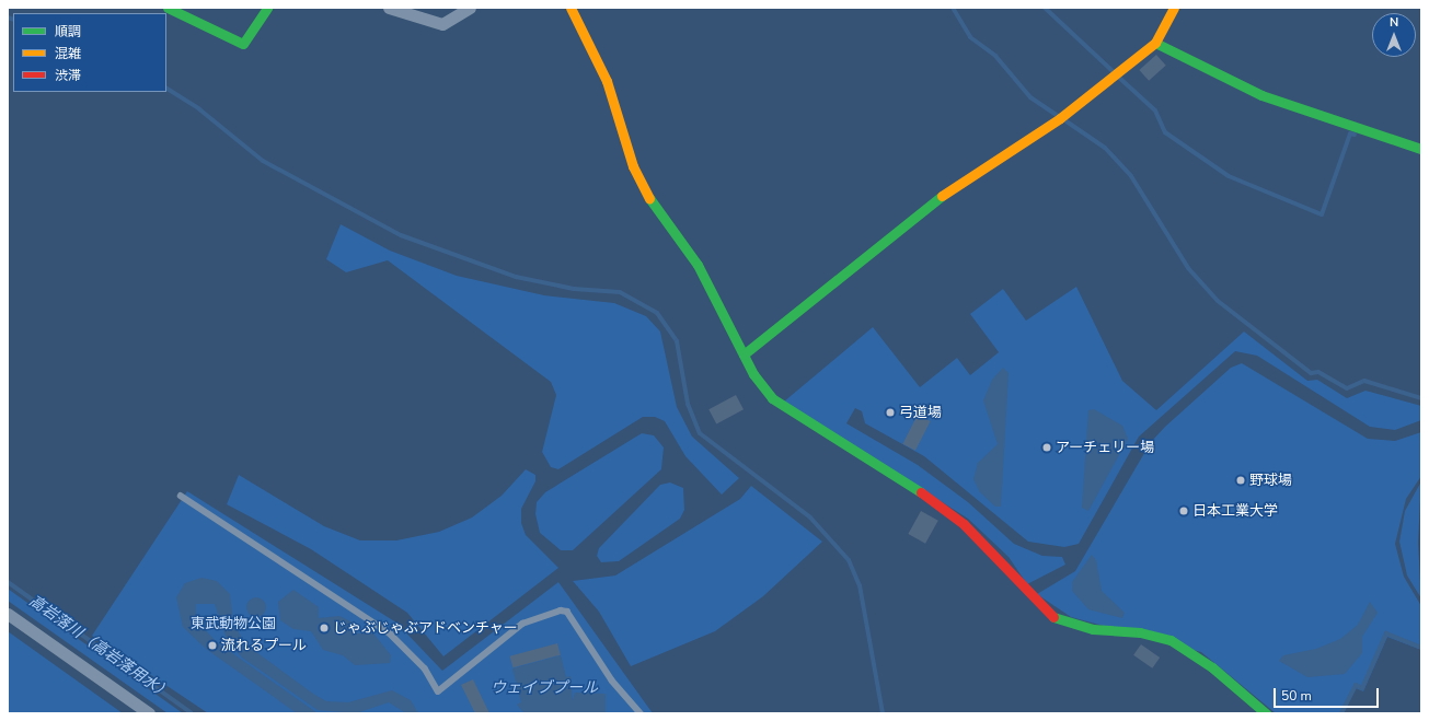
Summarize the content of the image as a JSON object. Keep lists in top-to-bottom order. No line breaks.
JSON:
{"water":["高岩落川（高岩落用水）","ウェイブプール"],"parks":["東武動物公園"],"places":["弓道場","アーチェリー場","野球場","日本工業大学","じゃぶじゃぶアドベンチャー","流れるプール"],"legend":["順調","混雑","渋滞"],"scale_bar":"50 m","north":"top"}
